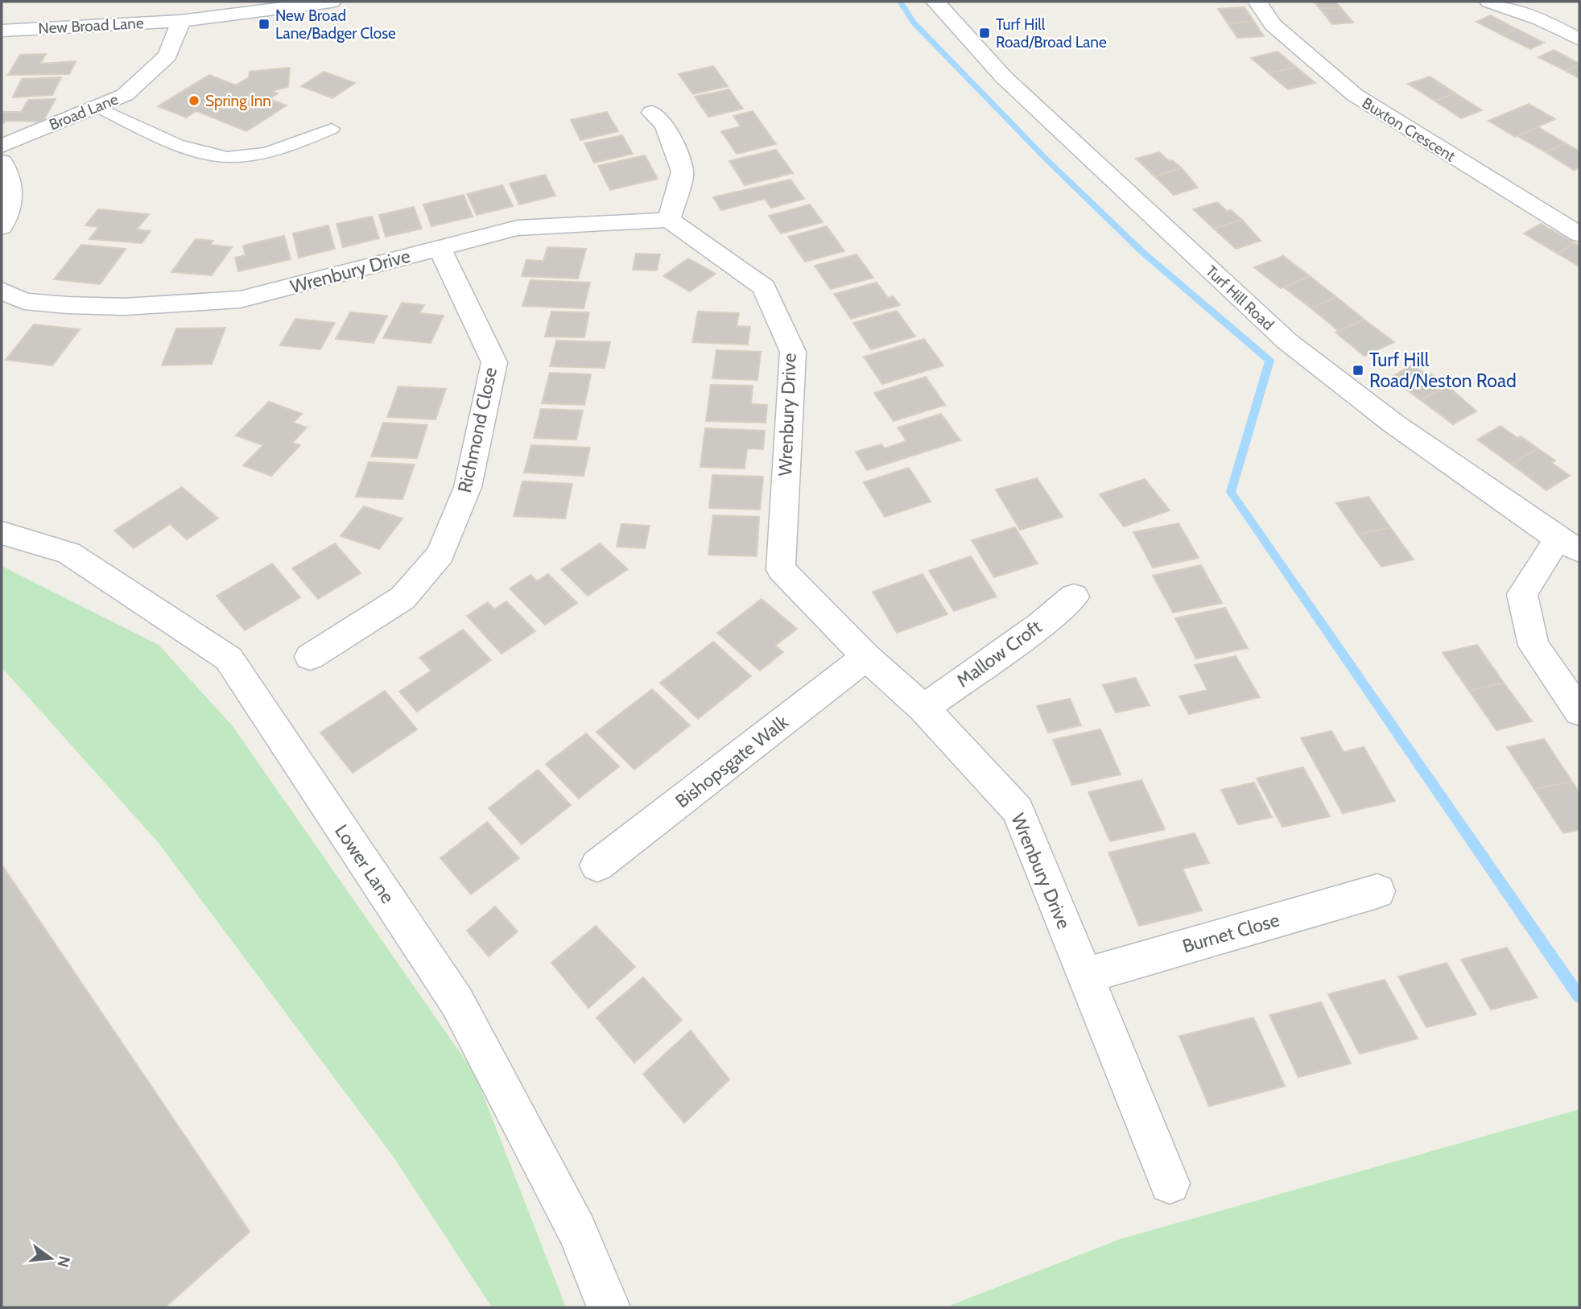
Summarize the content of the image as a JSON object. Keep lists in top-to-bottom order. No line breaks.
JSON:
{"streets":{"street":["New Broad Lane","Broad Lane","Buxton Crescent","Wrenbury Drive","Turf Hill Road","Richmond Close","Mallow Croft","Bishopsgate Walk","Lower Lane","Burnet Close"]},"crossings":[["New Broad Lane","Broad Lane"],["Wrenbury Drive","Richmond Close"],["Wrenbury Drive","Mallow Croft"],["Wrenbury Drive","Bishopsgate Walk"],["Wrenbury Drive","Burnet Close"]],"places":{"transit":["New Broad Lane/Badger Close","Turf Hill Road/Broad Lane","Turf Hill Road/Neston Road"],"other":["Spring Inn"]},"north":"right"}
